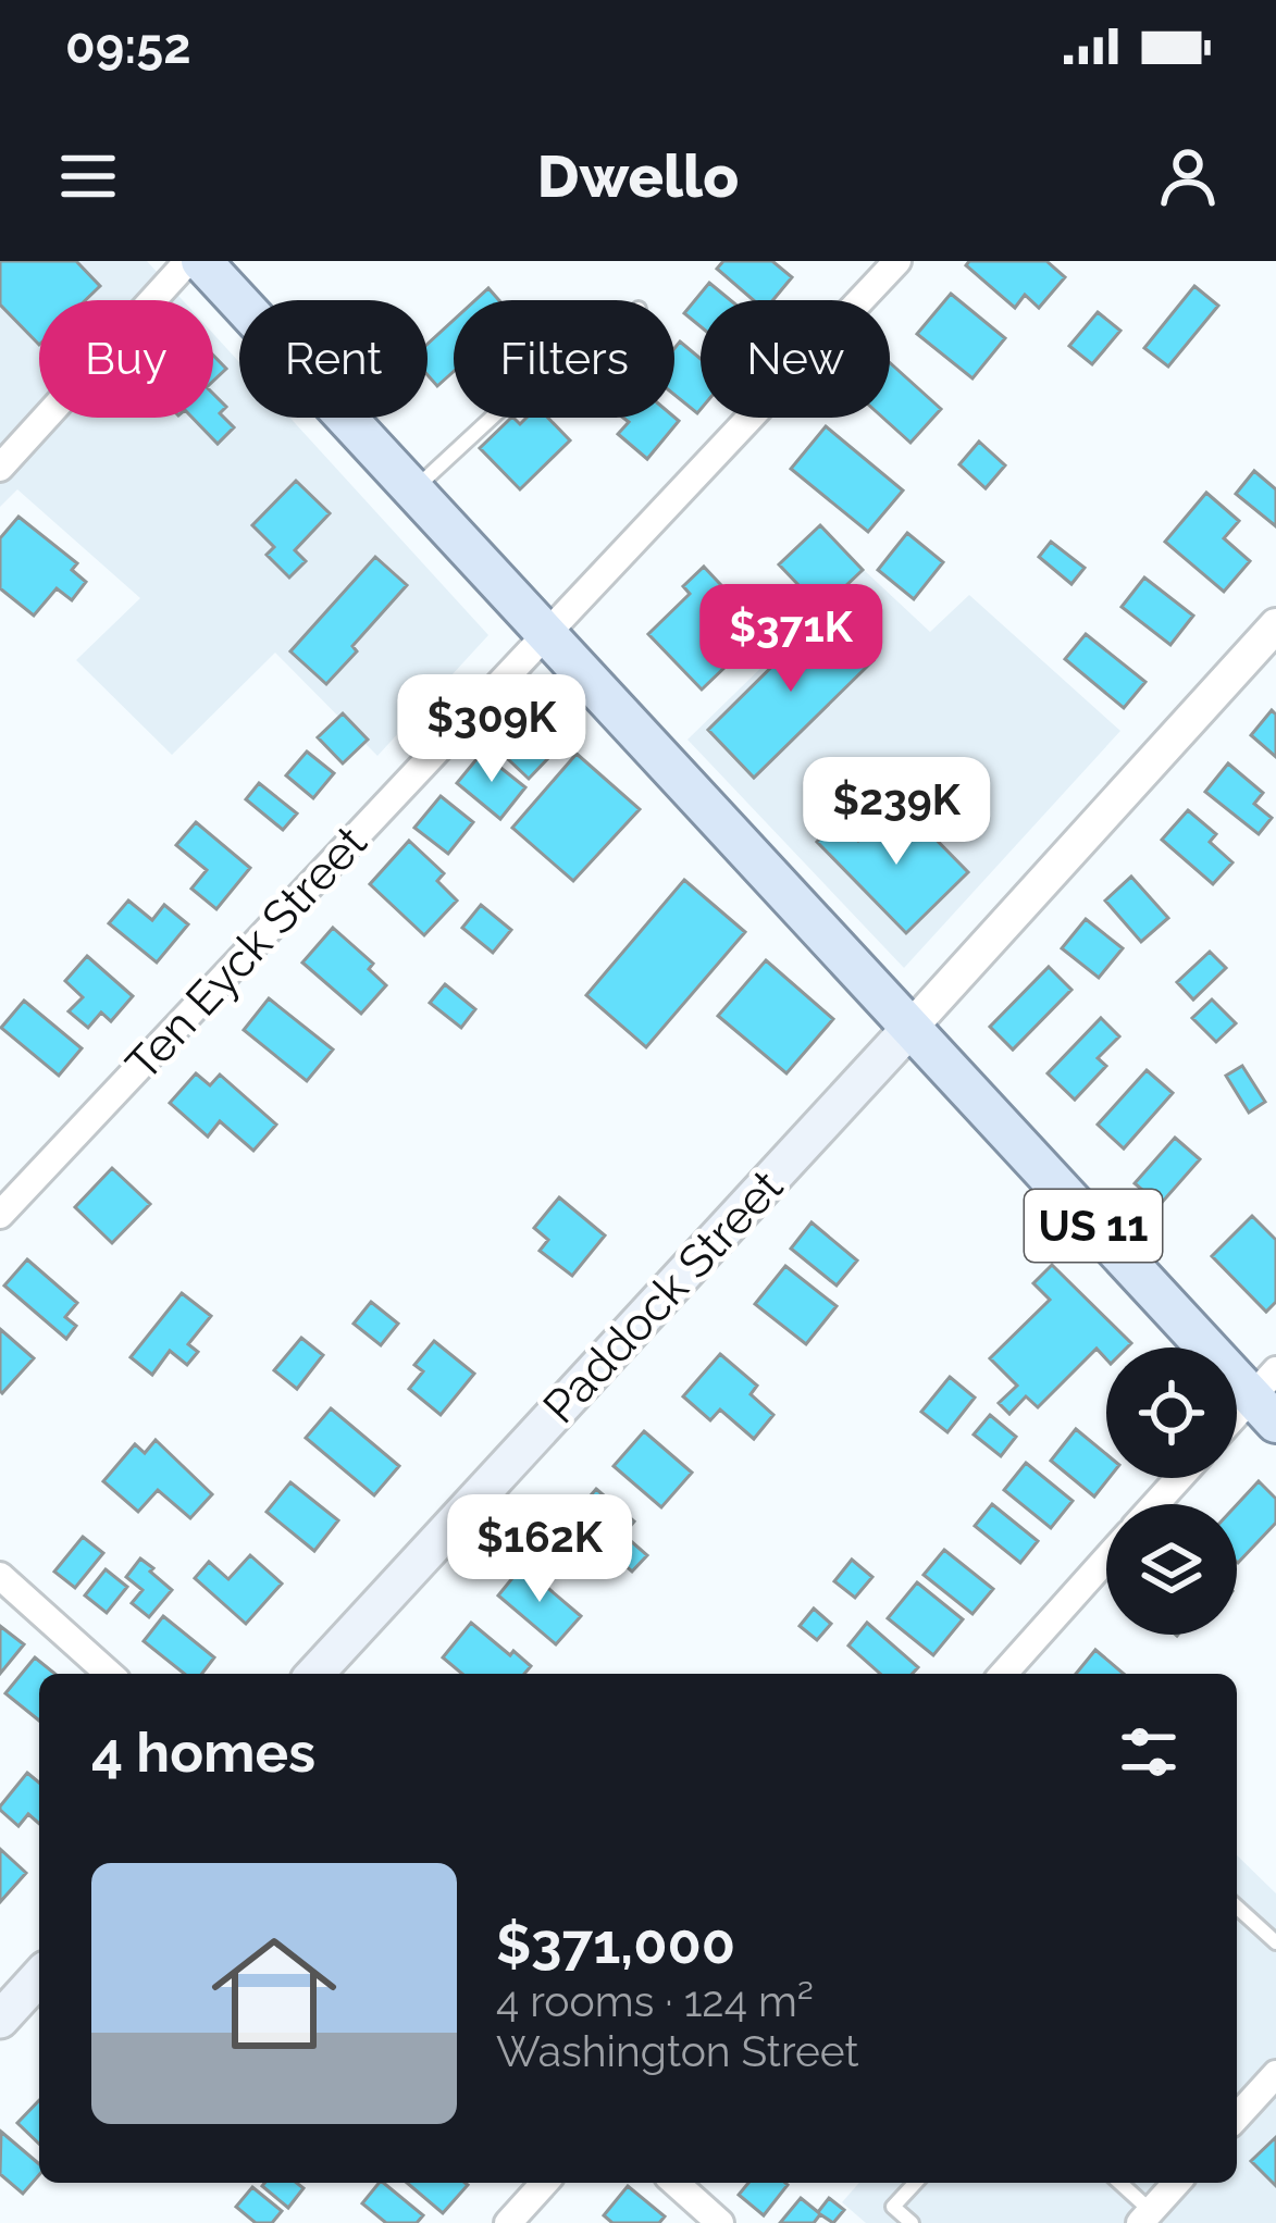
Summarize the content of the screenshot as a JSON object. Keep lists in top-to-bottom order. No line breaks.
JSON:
{"streets":{"main road":["US 11","Paddock Street"],"street":["Ten Eyck Street"]},"crossings":[["Ten Eyck Street","US 11"],["US 11","Paddock Street"]],"page":{"status":"09:52","header":"Dwello","chip":["Buy","Rent","Filters","New"],"price":["$371K","$309K","$239K","$162K"],"heading":"4 homes","list":[{"name":"$371,000","note":"4 rooms · 124 m² · Washington Street"}]}}
